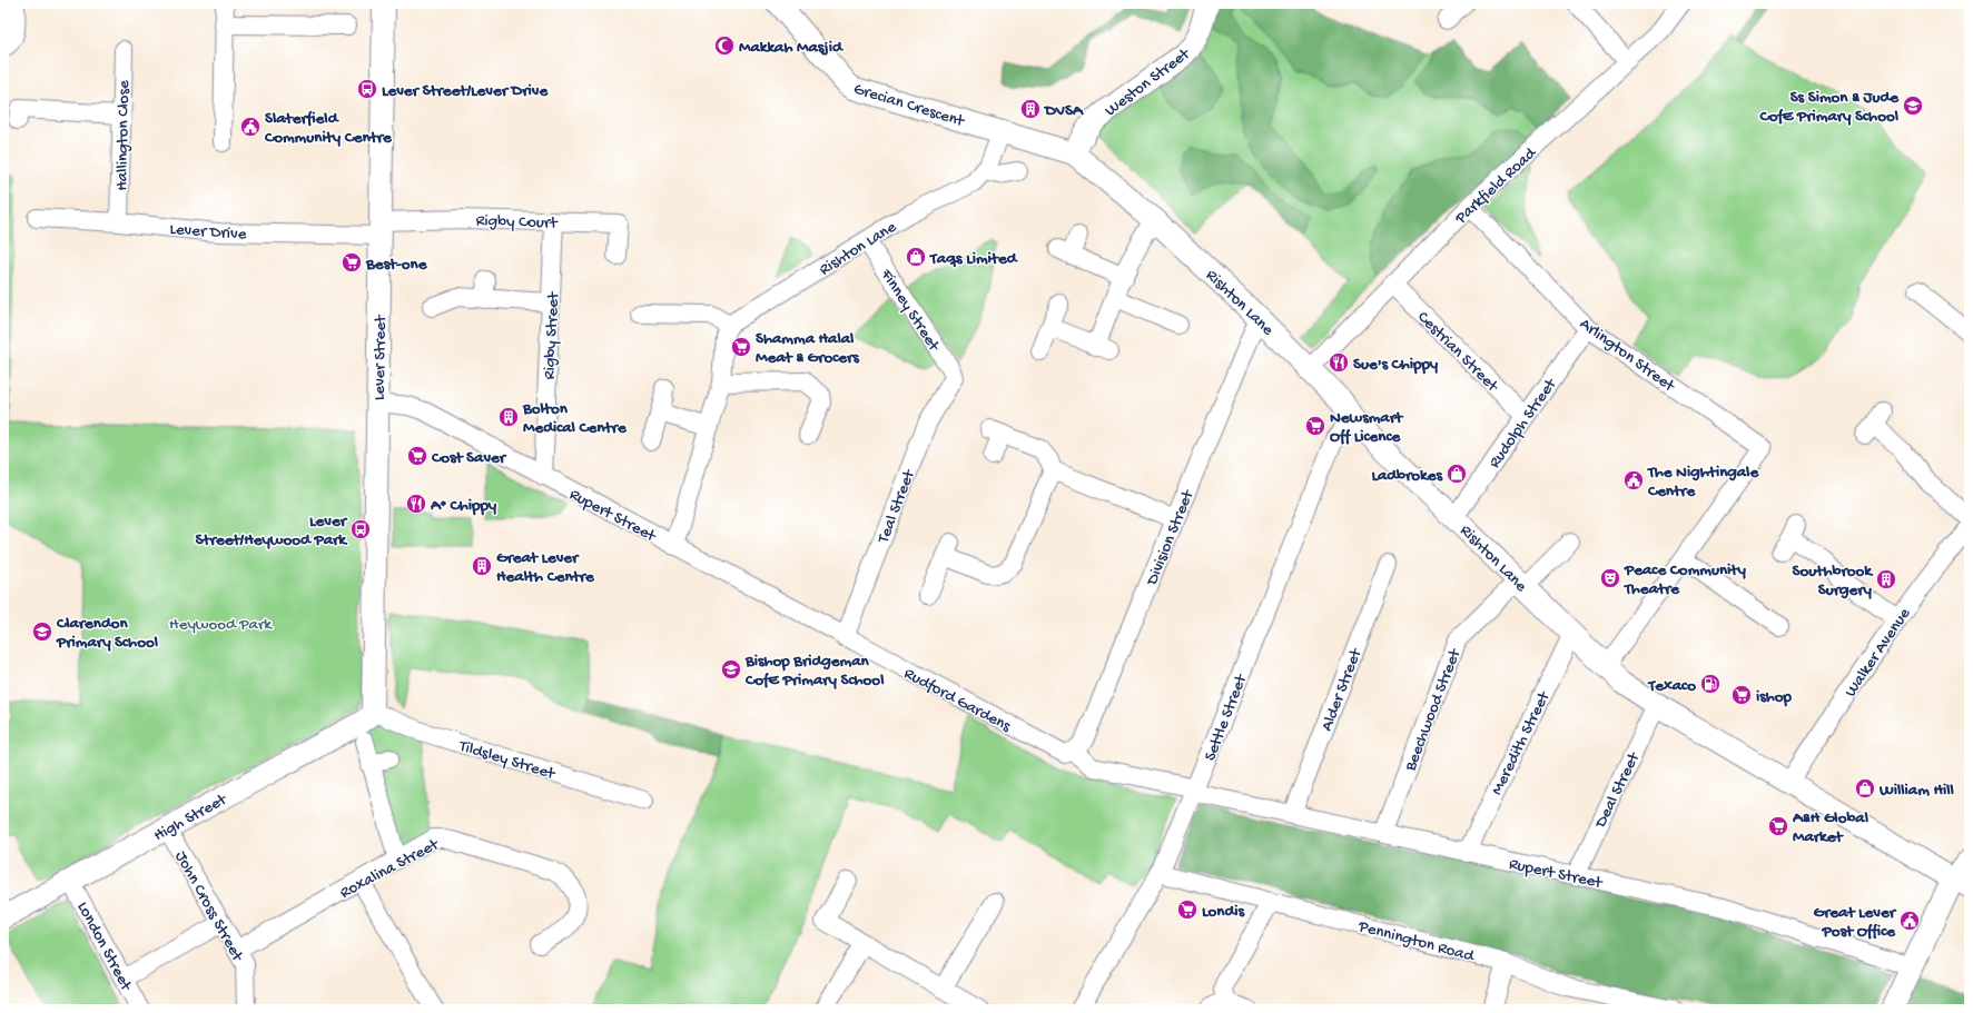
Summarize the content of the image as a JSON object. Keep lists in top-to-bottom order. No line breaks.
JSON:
{"streets":{"street":["Weston Street","Grecian Crescent","Hallington Close","Parkfield Road","Rigby Court","Lever Drive","Rishton Lane","Finney Street","Rigby Street","Cestrian Street","Arlington Street","Lever Street","Rudolph Street","Teal Street","Rupert Street","Division Street","Walker Avenue","Alder Street","Rudford Gardens","Beechwood Street","Settle Street","Meredith Street","Tildsley Street","Deal Street","High Street","Roxalina Street","John Cross Street","Pennington Road","London Street"]},"crossings":[["Weston Street","Grecian Crescent"],["Weston Street","Rishton Lane"],["Grecian Crescent","Rishton Lane"],["Hallington Close","Lever Drive"],["Parkfield Road","Rishton Lane"],["Parkfield Road","Cestrian Street"],["Parkfield Road","Arlington Street"],["Rigby Court","Lever Drive"],["Rigby Court","Rigby Street"],["Rigby Court","Lever Street"],["Lever Drive","Lever Street"],["Rishton Lane","Finney Street"],["Rishton Lane","Rudolph Street"],["Rishton Lane","Division Street"],["Rishton Lane","Walker Avenue"],["Rishton Lane","Beechwood Street"],["Rishton Lane","Settle Street"],["Rishton Lane","Meredith Street"],["Rishton Lane","Deal Street"],["Finney Street","Teal Street"],["Rigby Street","Rupert Street"],["Cestrian Street","Rudolph Street"],["Arlington Street","Rudolph Street"],["Lever Street","Rupert Street"],["Lever Street","Tildsley Street"],["Lever Street","High Street"],["Teal Street","Rupert Street"],["Teal Street","Rudford Gardens"],["Rupert Street","Division Street"],["Rupert Street","Alder Street"],["Rupert Street","Rudford Gardens"],["Rupert Street","Beechwood Street"],["Rupert Street","Settle Street"],["Rupert Street","Meredith Street"],["Rupert Street","Deal Street"],["Division Street","Rudford Gardens"],["Settle Street","Pennington Road"],["Tildsley Street","High Street"],["High Street","John Cross Street"],["High Street","London Street"],["Roxalina Street","John Cross Street"]],"parks":["Heywood Park"],"places":{"mosque":["Makkah Masjid"],"bus stop":["Lever Street/Lever Drive","Lever Street/Heywood Park"],"school or university":["Ss Simon & Jude CofE Primary School","Clarendon Primary School","Bishop Bridgeman CofE Primary School"],"building":["DVSA","Bolton Medical Centre","Great Lever Health Centre","Southbrook Surgery"],"public building":["Slaterfield Community Centre","The Nightingale Centre","Great Lever Post Office"],"shop":["Taqs Limited","Ladbrokes","William Hill"],"supermarket":["Best-one","Shamma Halal Meat & Grocers","Newsmart Off Licence","Cost Saver","ishop","A&H Global Market","Londis"],"restaurant":["Sue's Chippy","A* Chippy"],"theatre":["Peace Community Theatre"],"fuel station":["Texaco"]}}
